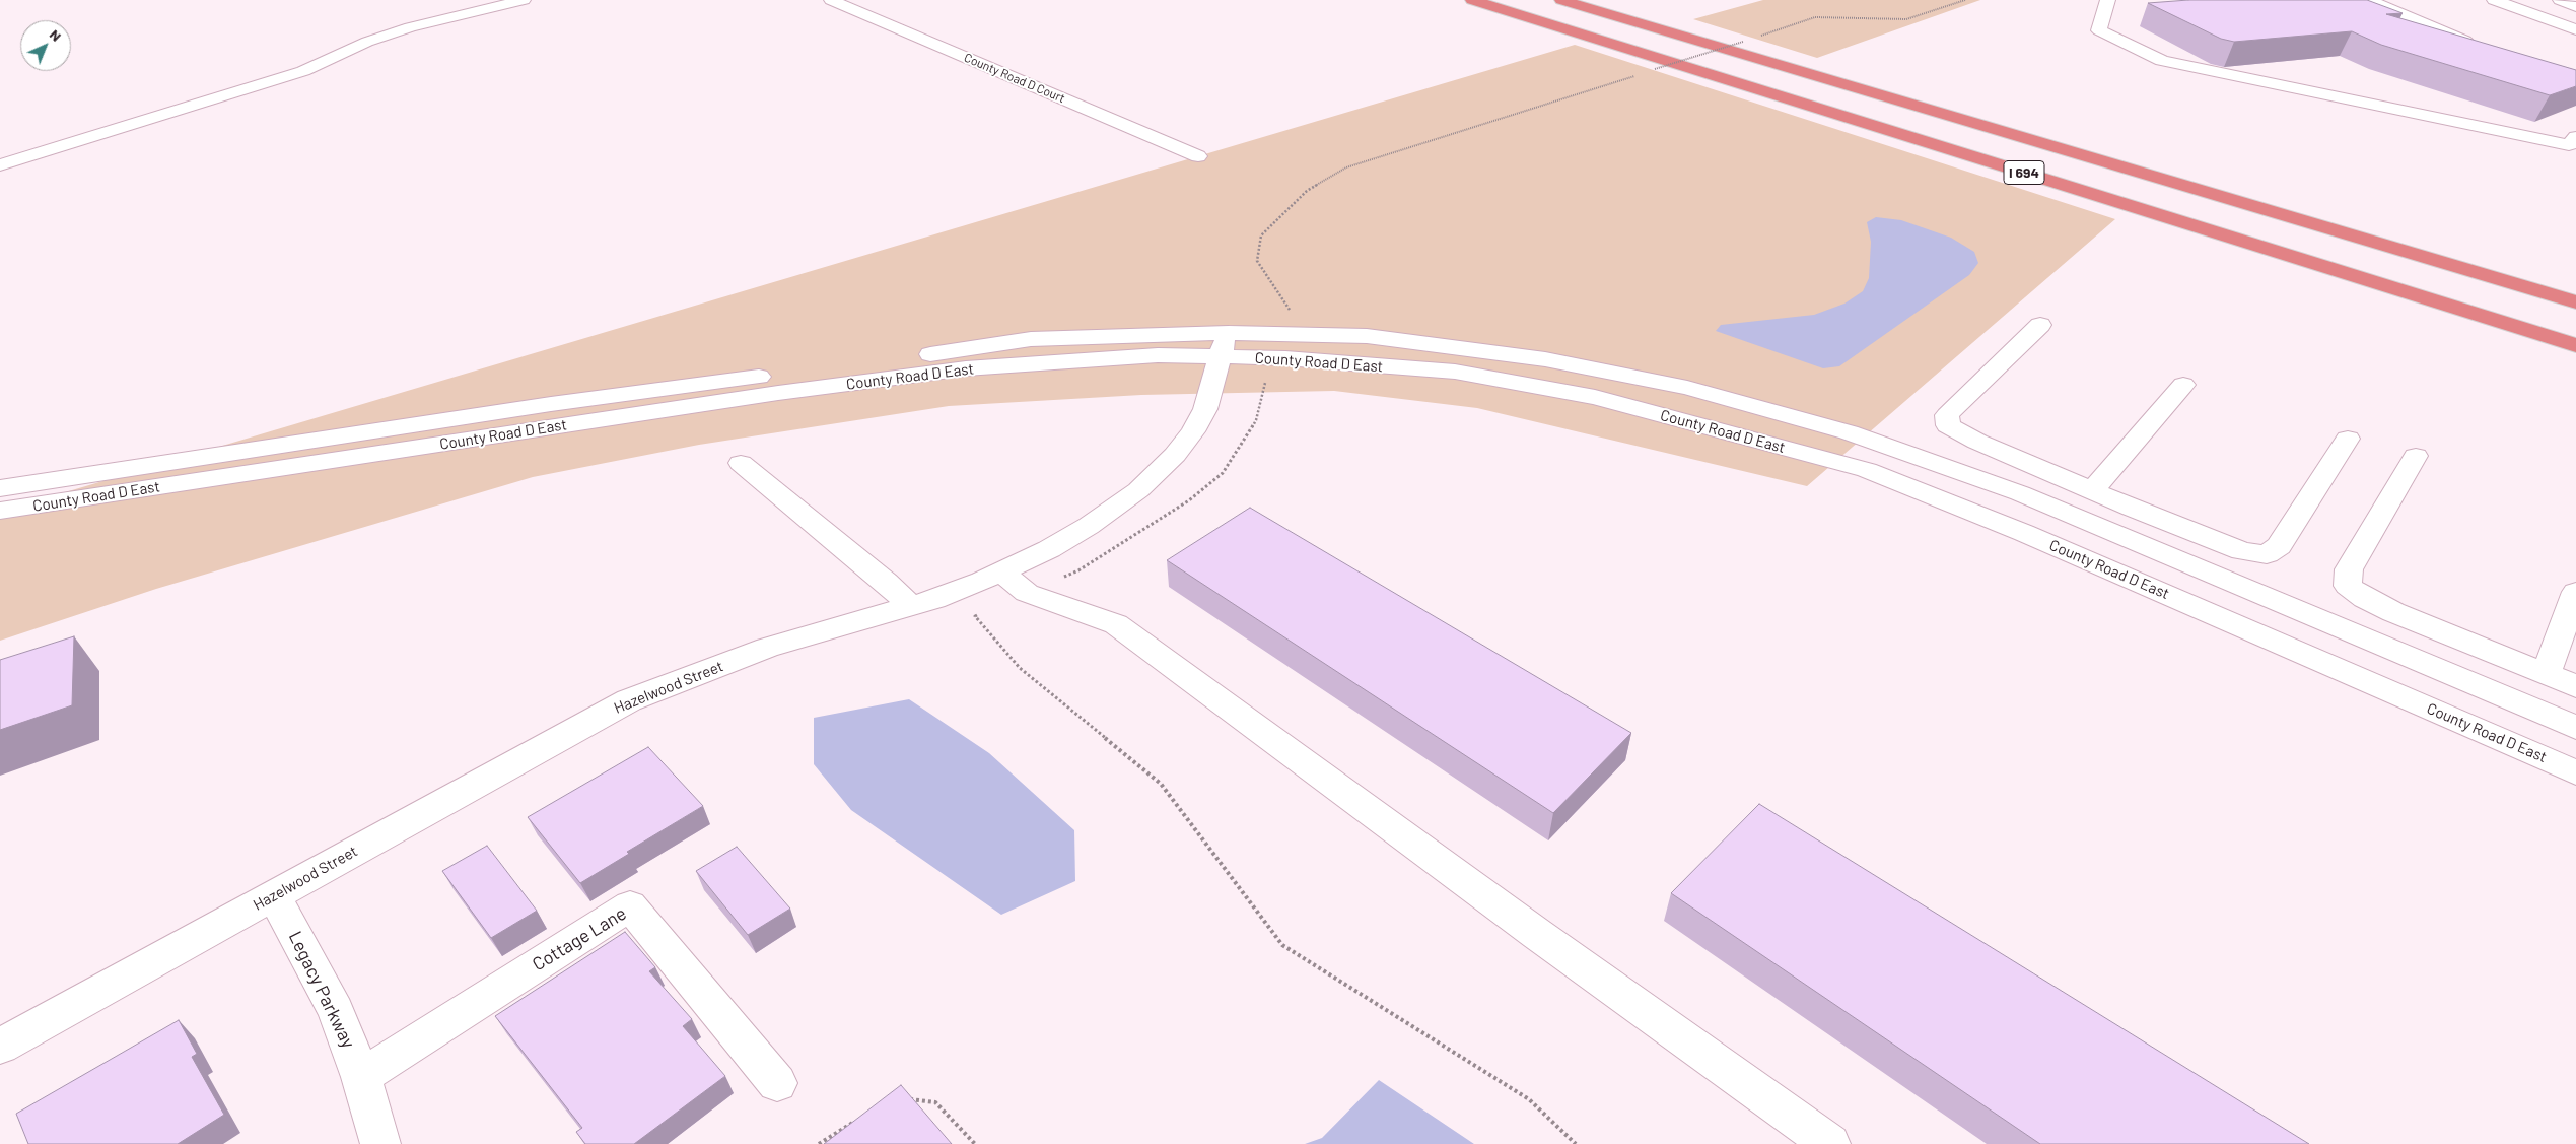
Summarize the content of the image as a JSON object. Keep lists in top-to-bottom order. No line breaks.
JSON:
{"streets":{"highway":["I 694"],"street":["County Road D Court","County Road D East","Hazelwood Street","Cottage Lane","Legacy Parkway"]},"crossings":[["County Road D East","Hazelwood Street"],["Hazelwood Street","Legacy Parkway"],["Cottage Lane","Legacy Parkway"]],"north":"top right"}
